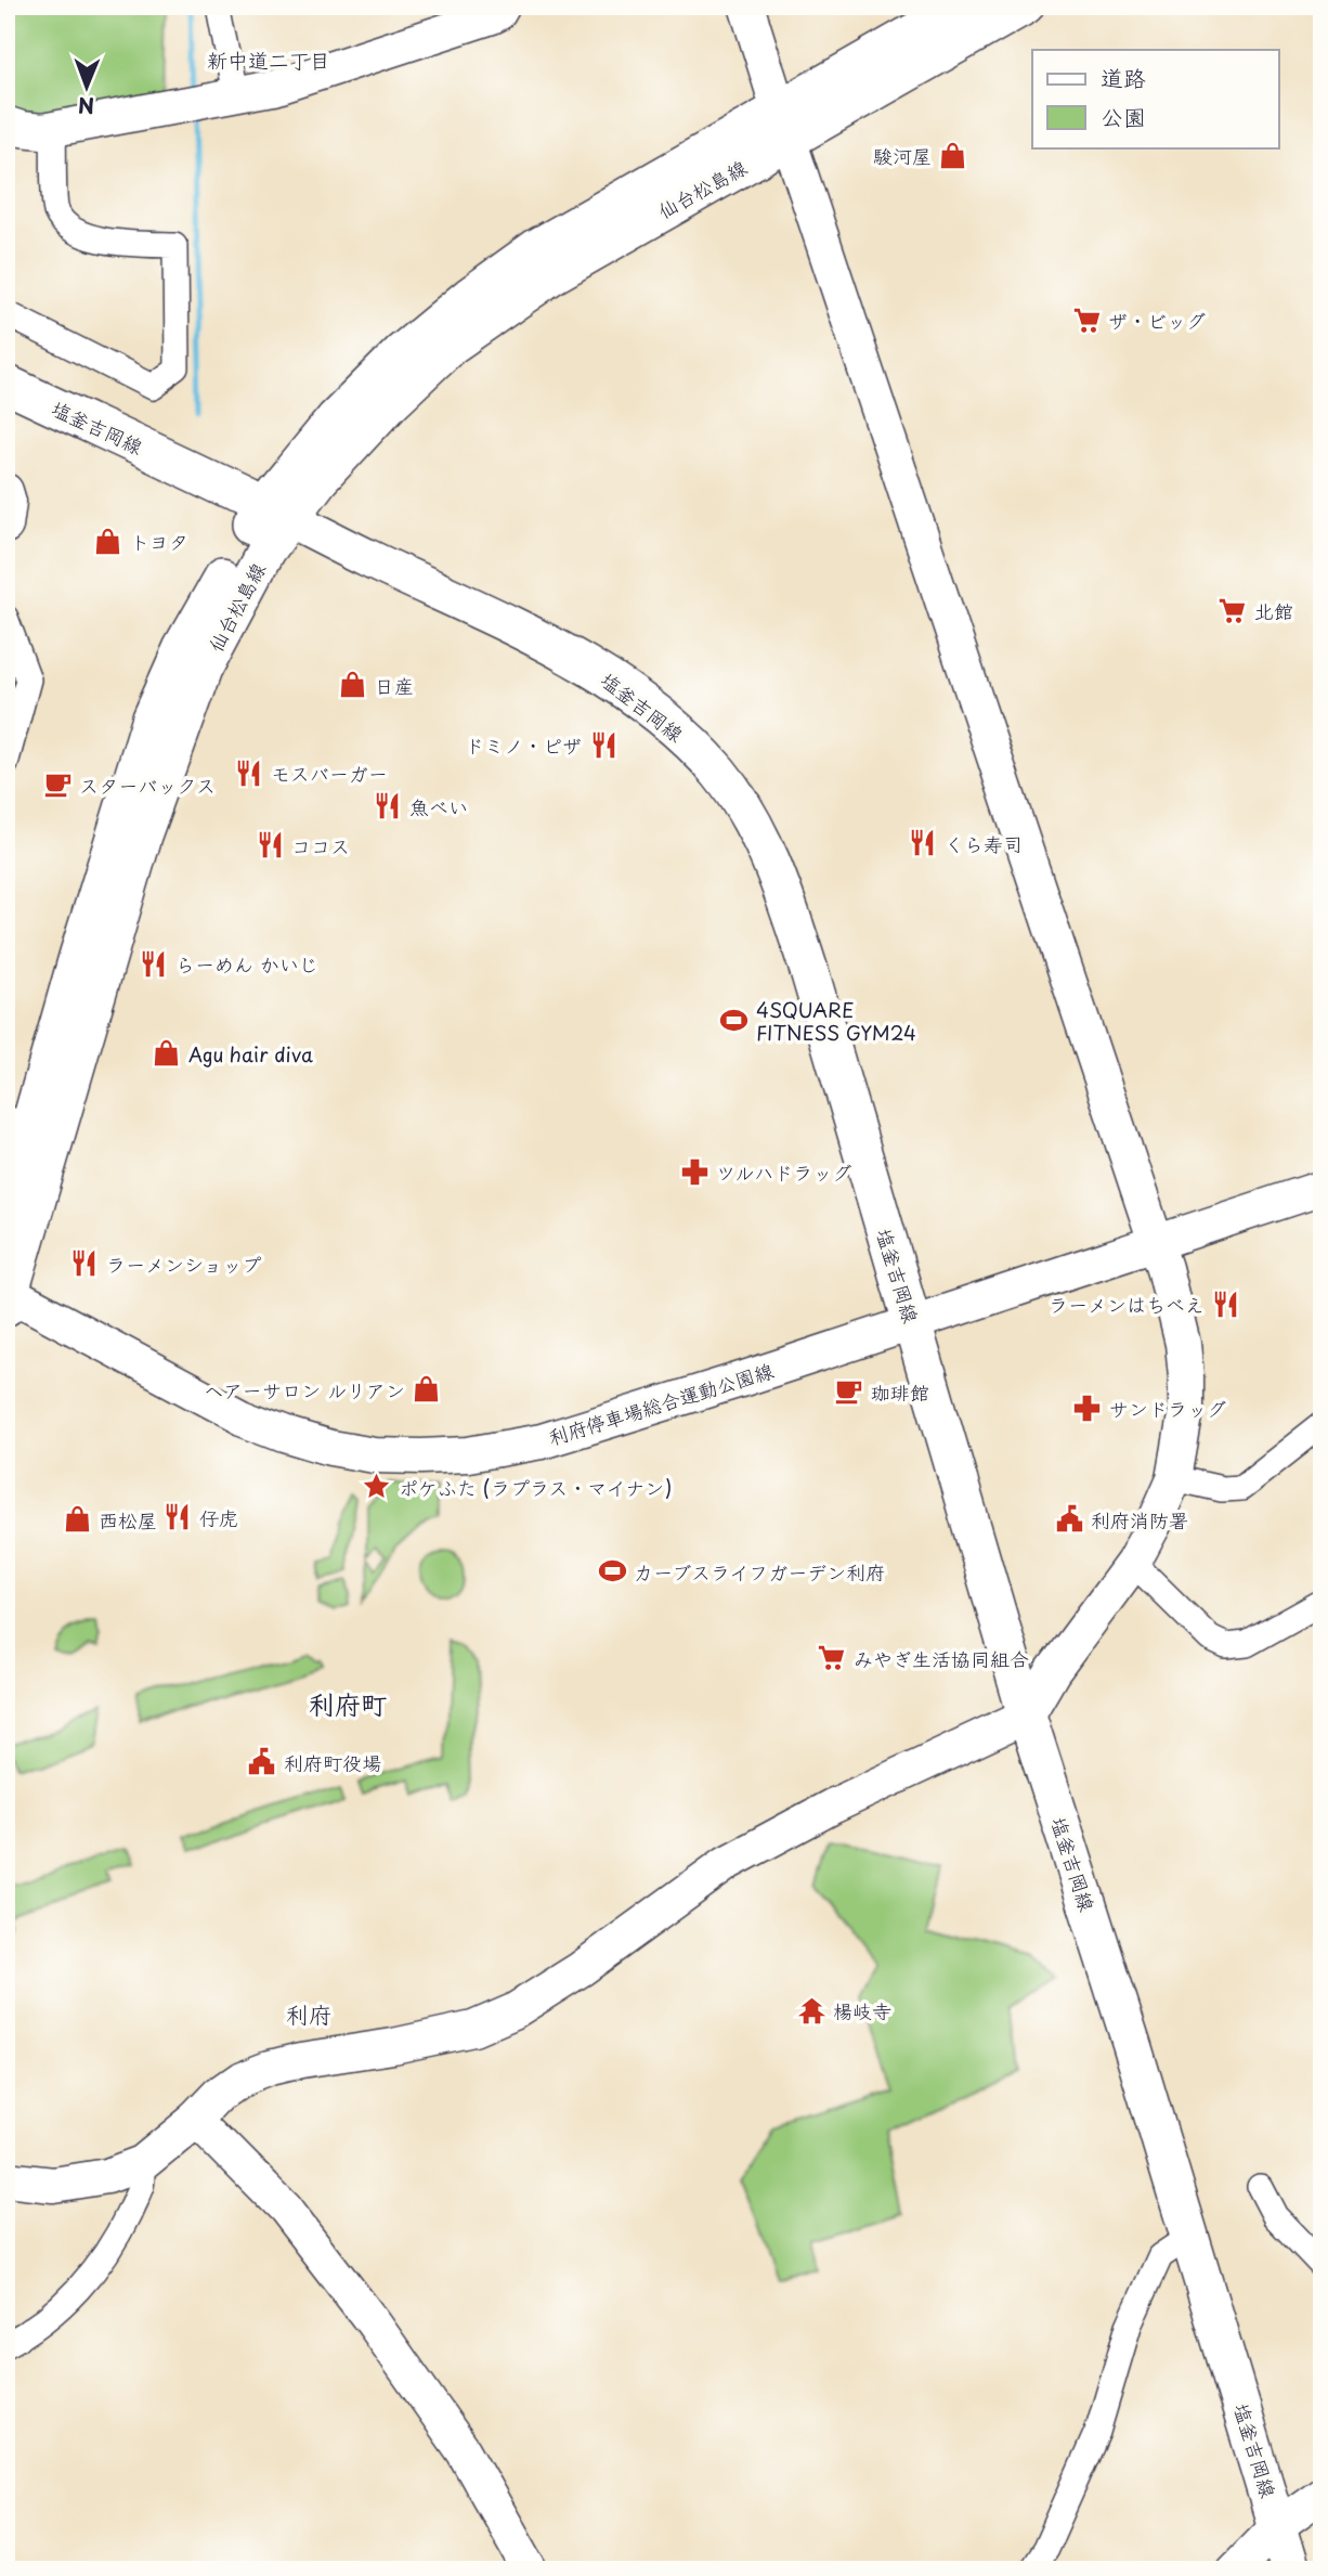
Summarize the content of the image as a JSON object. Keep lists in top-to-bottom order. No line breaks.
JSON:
{"streets":{"main road":["仙台松島線","塩釜吉岡線"],"street":["利府停車場総合運動公園線"]},"crossings":[["仙台松島線","塩釜吉岡線"],["仙台松島線","利府停車場総合運動公園線"],["塩釜吉岡線","利府停車場総合運動公園線"]],"districts":["新中道二丁目","利府町","利府"],"places":{"shop":["駿河屋","トヨタ","日産","Agu hair diva","ヘアーサロン ルリアン","西松屋"],"supermarket":["ザ・ビッグ","北館","みやぎ生活協同組合"],"restaurant":["ドミノ・ピザ","モスバーガー","魚べい","くら寿司","ココス","らーめん かいじ","ラーメンショップ","ラーメンはちべえ","仔虎"],"cafe":["スターバックス","珈琲館"],"sports":["4SQUARE FITNESS GYM24","カーブスライフガーデン利府"],"pharmacy":["ツルハドラッグ","サンドラッグ"],"place":["ポケふた (ラプラス・マイナン)"],"public building":["利府消防署","利府町役場"],"temple":["楊岐寺"]},"legend":["道路","公園"],"north":"bottom"}
